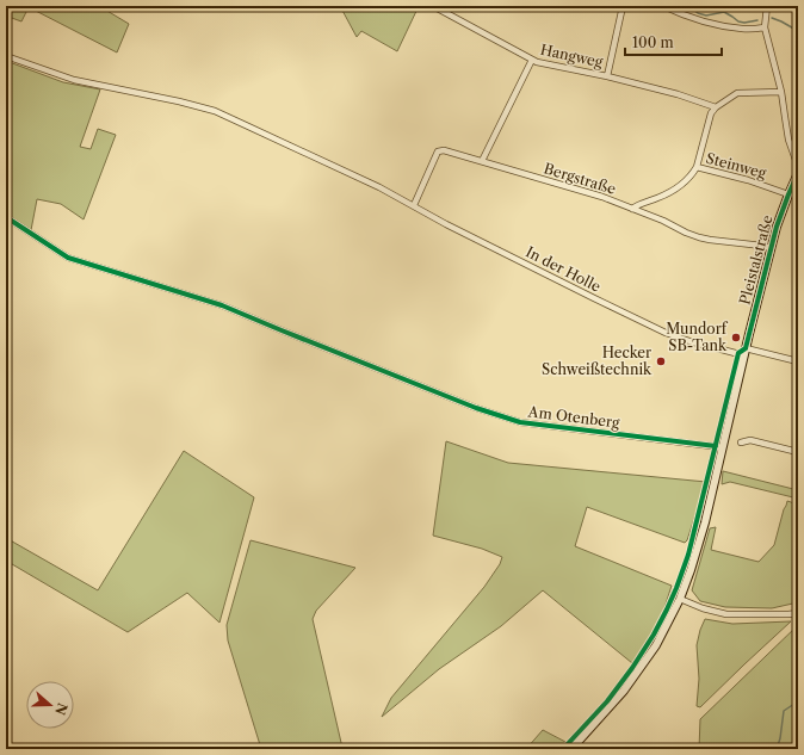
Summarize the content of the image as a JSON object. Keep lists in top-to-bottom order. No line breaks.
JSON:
{"streets":{"main road":["Pleistalstraße"],"street":["Hangweg","Steinweg","Bergstraße","In der Holle","Am Otenberg"]},"crossings":[["Steinweg","Bergstraße"],["Steinweg","Pleistalstraße"],["Bergstraße","Pleistalstraße"],["Bergstraße","In der Holle"],["Pleistalstraße","In der Holle"],["Pleistalstraße","Am Otenberg"]],"places":["Mundorf SB-Tank","Hecker Schweißtechnik"],"scale_bar":"100 m","north":"right"}
